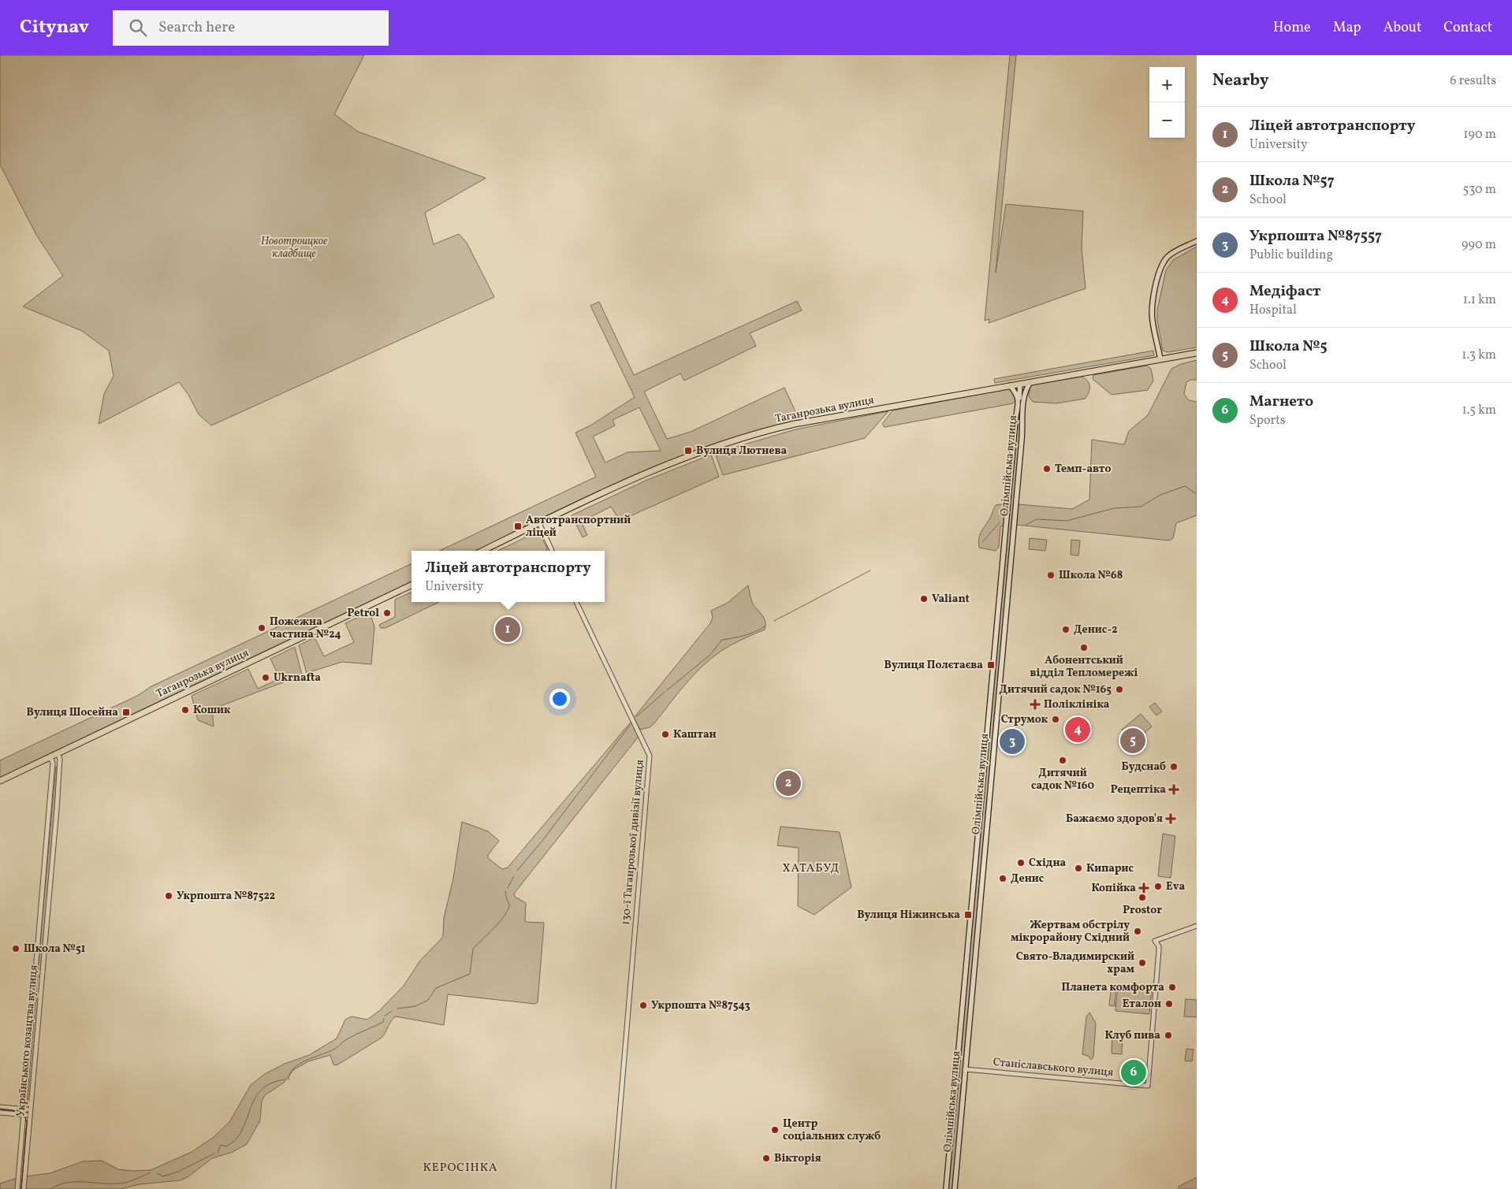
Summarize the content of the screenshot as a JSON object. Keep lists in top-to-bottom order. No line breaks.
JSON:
{"streets":{"highway":["Таганрозька вулиця"],"main road":["Олімпійська вулиця","Станіславського вулиця"],"street":["130-ї Таганрозької дивізії вулиця","Українського козацтва вулиця"]},"crossings":[["Таганрозька вулиця","Олімпійська вулиця"],["Таганрозька вулиця","Українського козацтва вулиця"],["Олімпійська вулиця","Станіславського вулиця"]],"districts":["ХАТАБУД","КЕРОСІНКА"],"parks":["Новотроицкое кладбище"],"places":{"transit":["Вулиця Лютнева","Автотранспортний ліцей","Вулиця Полєтаєва","Вулиця Шосейна","Вулиця Ніжинська"],"other":["Темп-авто","Школа №68","Valiant","Petrol","Пожежна частина №24","Денис-2","Абонентський відділ Тепломережі","Ukrnafta","Дитячий садок №165","Кошик","Струмок","Каштан","Дитячий садок №160","Будснаб","Східна","Кипарис","Денис","Eva","Укрпошта №87522","Prostor","Жертвам обстрілу мікрорайону Східний","Школа №51","Свято-Владимирский храм","Планета комфорта","Еталон","Укрпошта №87543","Клуб пива","Центр соціальних служб","Вікторія"],"health":["Поліклініка","Рецептіка","Бажаємо здоров'я","Копійка"]},"page":{"header":"Citynav","search":"Search here","nav":["Home","Map","About","Contact"],"heading":["Nearby","6 results"],"map_buttons":["+","−"],"list":[{"mark":"1","name":"Ліцей автотранспорту","note":"University","value":"190 m"},{"mark":"2","name":"Школа №57","note":"School","value":"530 m"},{"mark":"3","name":"Укрпошта №87557","note":"Public building","value":"990 m"},{"mark":"4","name":"Медіфаст","note":"Hospital","value":"1.1 km"},{"mark":"5","name":"Школа №5","note":"School","value":"1.3 km"},{"mark":"6","name":"Магнето","note":"Sports","value":"1.5 km"}],"popup":["Ліцей автотранспорту","University"],"pins":["1","4","5","3","2","6"]}}
